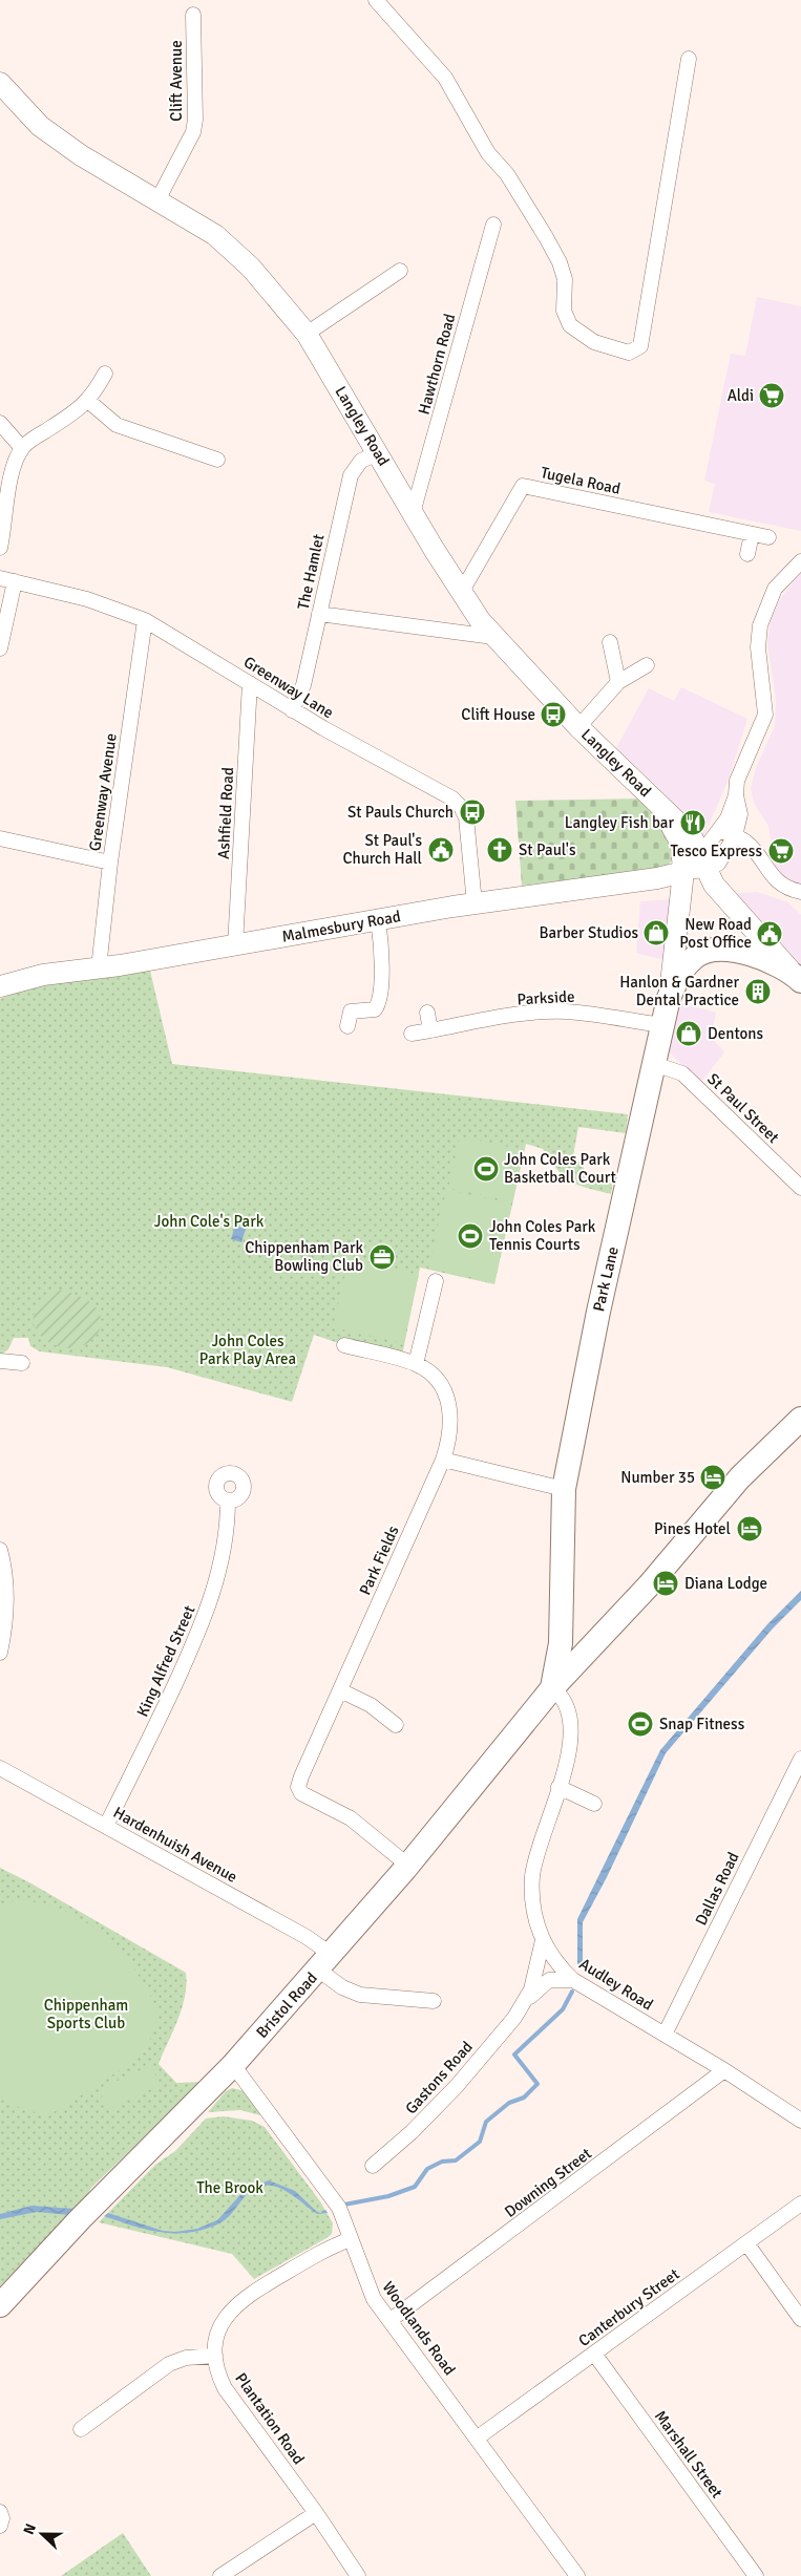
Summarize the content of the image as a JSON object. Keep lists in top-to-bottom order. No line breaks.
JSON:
{"streets":{"main road":["Langley Road","Malmesbury Road","Park Lane","Bristol Road"],"street":["Clift Avenue","Hawthorn Road","Tugela Road","The Hamlet","Greenway Lane","Greenway Avenue","Ashfield Road","Parkside","St Paul Street","Park Fields","King Alfred Street","Hardenhuish Avenue","Dallas Road","Audley Road","Gastons Road","Downing Street","Canterbury Street","Woodlands Road","Plantation Road","Marshall Street"]},"crossings":[["Clift Avenue","Langley Road"],["Hawthorn Road","Langley Road"],["Langley Road","Tugela Road"],["Langley Road","The Hamlet"],["Langley Road","Malmesbury Road"],["Langley Road","Park Lane"],["The Hamlet","Greenway Lane"],["Greenway Lane","Greenway Avenue"],["Greenway Lane","Ashfield Road"],["Greenway Lane","Malmesbury Road"],["Greenway Avenue","Malmesbury Road"],["Ashfield Road","Malmesbury Road"],["Malmesbury Road","Park Lane"],["Parkside","Park Lane"],["St Paul Street","Park Lane"],["Park Lane","Audley Road"],["Park Lane","Bristol Road"],["Park Fields","Bristol Road"],["King Alfred Street","Hardenhuish Avenue"],["Hardenhuish Avenue","Bristol Road"],["Dallas Road","Audley Road"],["Audley Road","Bristol Road"],["Audley Road","Gastons Road"],["Audley Road","Downing Street"],["Bristol Road","Woodlands Road"],["Downing Street","Woodlands Road"],["Canterbury Street","Woodlands Road"],["Canterbury Street","Marshall Street"],["Woodlands Road","Plantation Road"]],"parks":["John Cole's Park","John Coles Park Play Area","Chippenham Sports Club","The Brook"],"places":{"supermarket":["Aldi","Tesco Express"],"bus stop":["Clift House","St Pauls Church"],"restaurant":["Langley Fish bar"],"public building":["St Paul's Church Hall","New Road Post Office"],"church":["St Paul's"],"shop":["Barber Studios","Dentons"],"building":["Hanlon & Gardner Dental Practice"],"sports":["John Coles Park Basketball Court","John Coles Park Tennis Courts","Snap Fitness"],"office":["Chippenham Park Bowling Club"],"hotel":["Number 35","Pines Hotel","Diana Lodge"]},"north":"left"}
